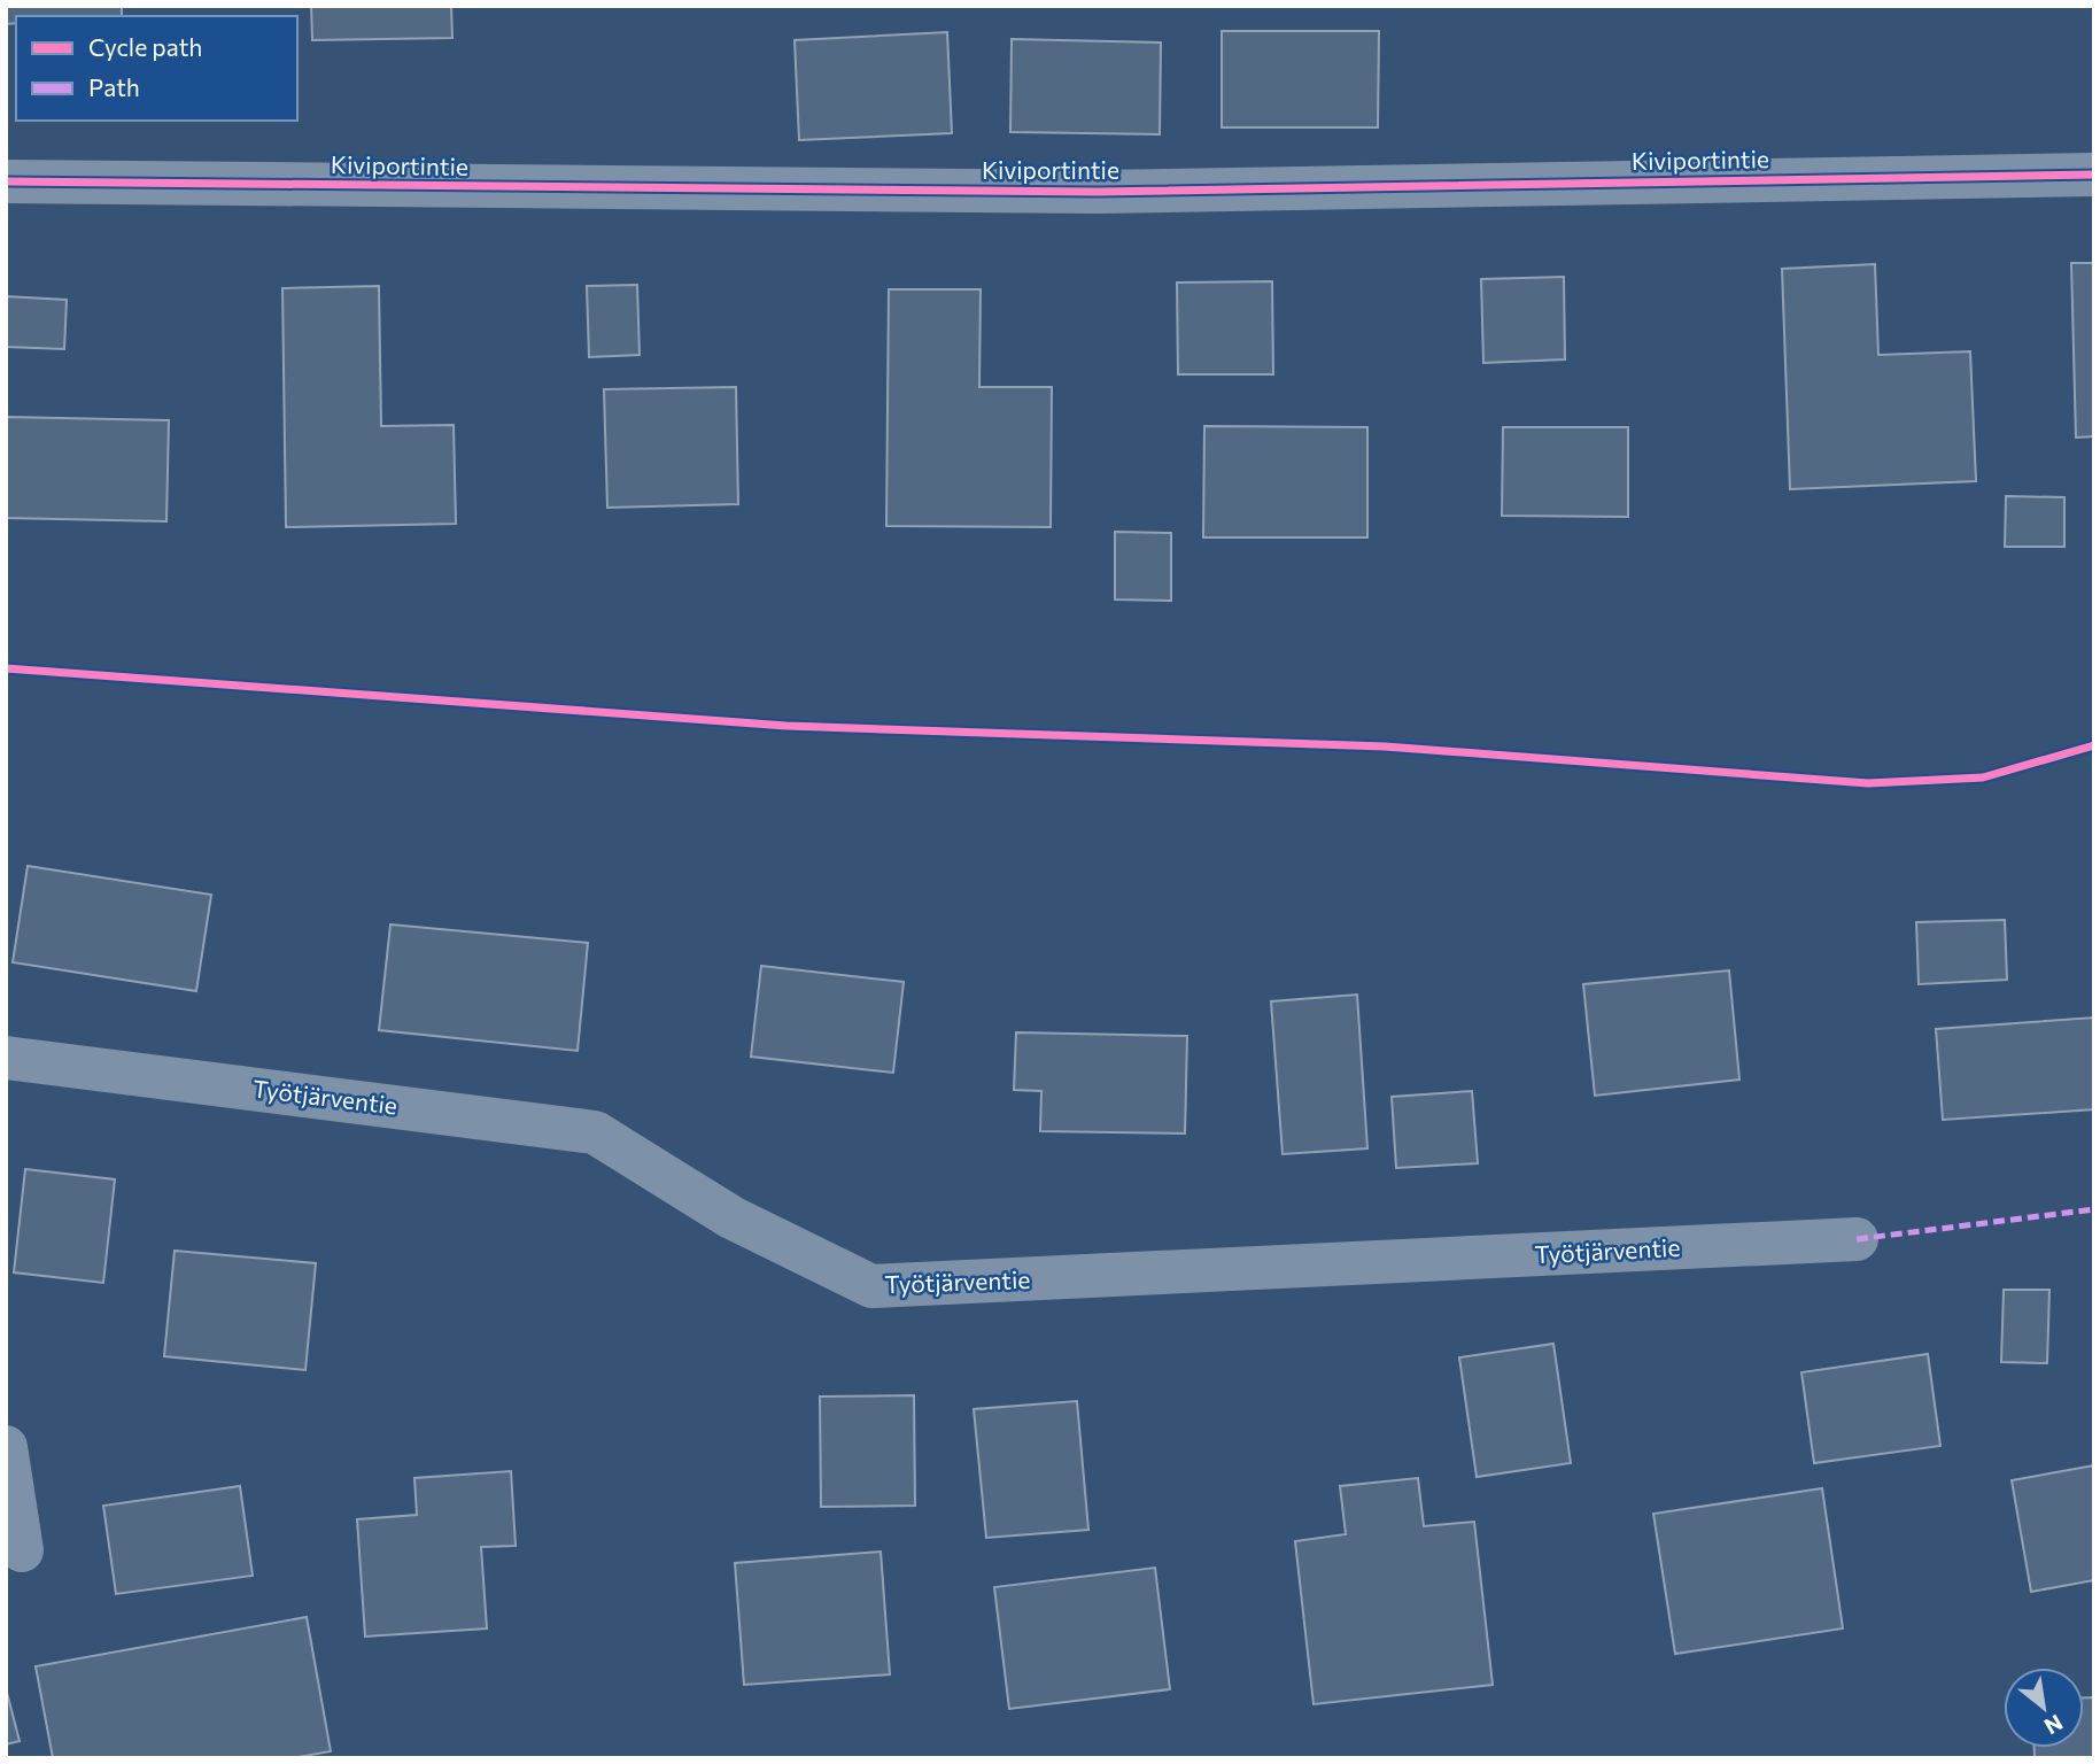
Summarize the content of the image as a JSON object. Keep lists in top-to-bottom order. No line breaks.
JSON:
{"streets":{"street":["Kiviportintie","Työtjärventie"]},"legend":["Cycle path","Path"],"north":"bottom right"}
